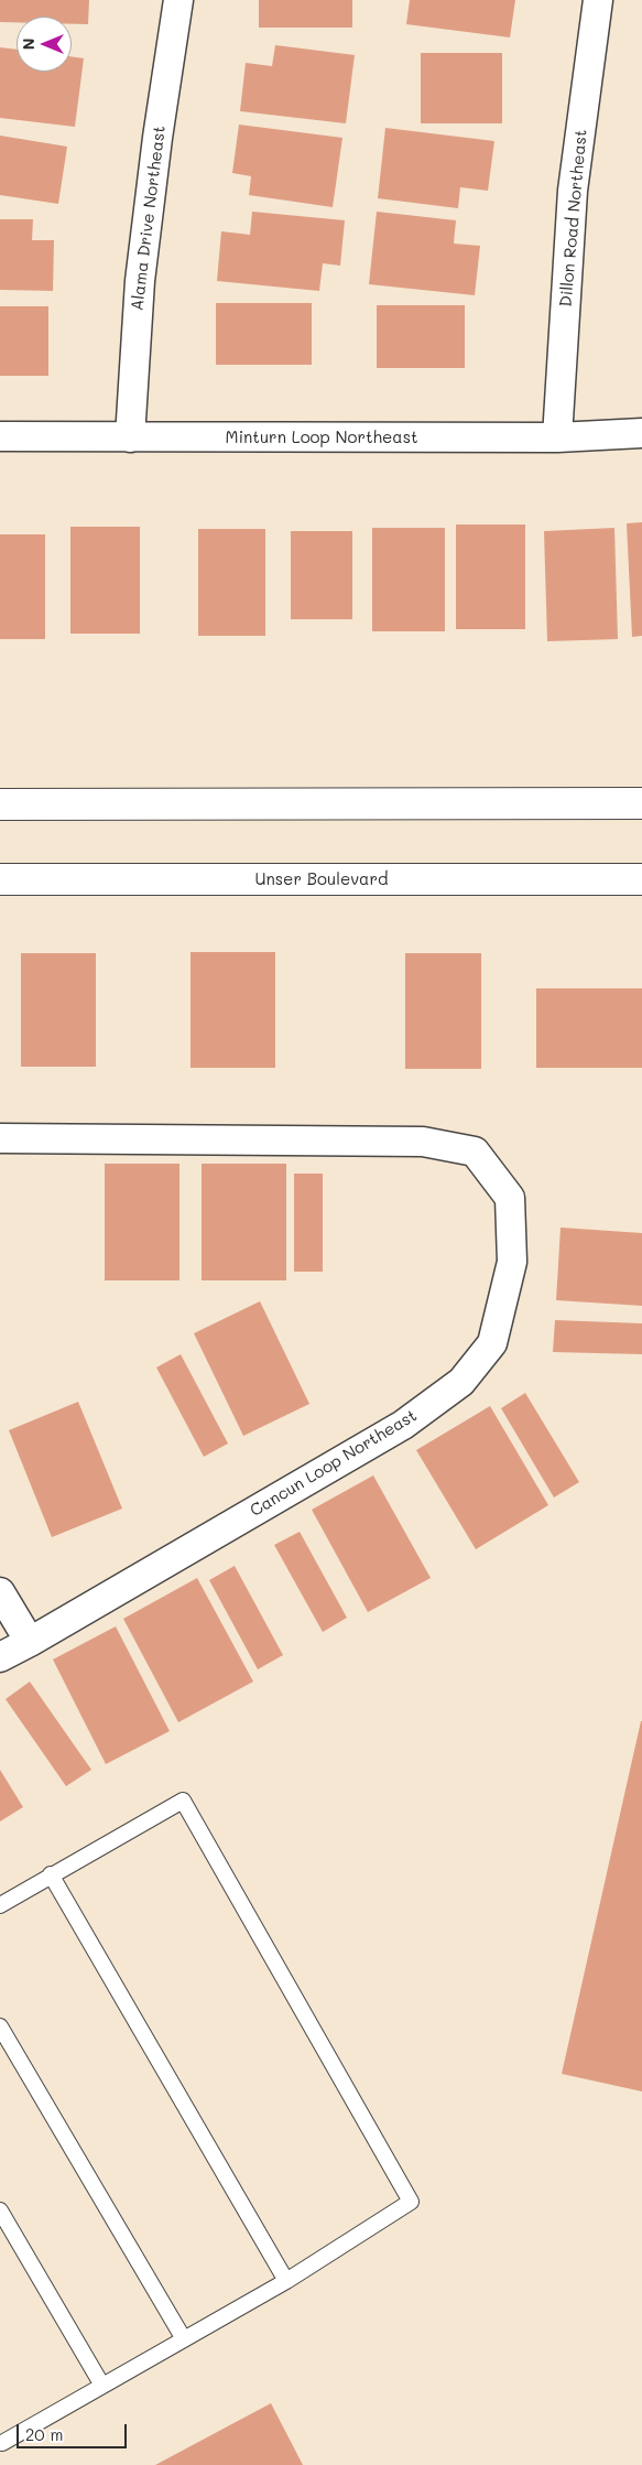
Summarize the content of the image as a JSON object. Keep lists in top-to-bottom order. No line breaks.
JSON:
{"streets":{"main road":["Unser Boulevard"],"street":["Alama Drive Northeast","Dillon Road Northeast","Minturn Loop Northeast","Cancun Loop Northeast"]},"crossings":[["Alama Drive Northeast","Minturn Loop Northeast"],["Dillon Road Northeast","Minturn Loop Northeast"]],"scale_bar":"20 m","north":"left"}
